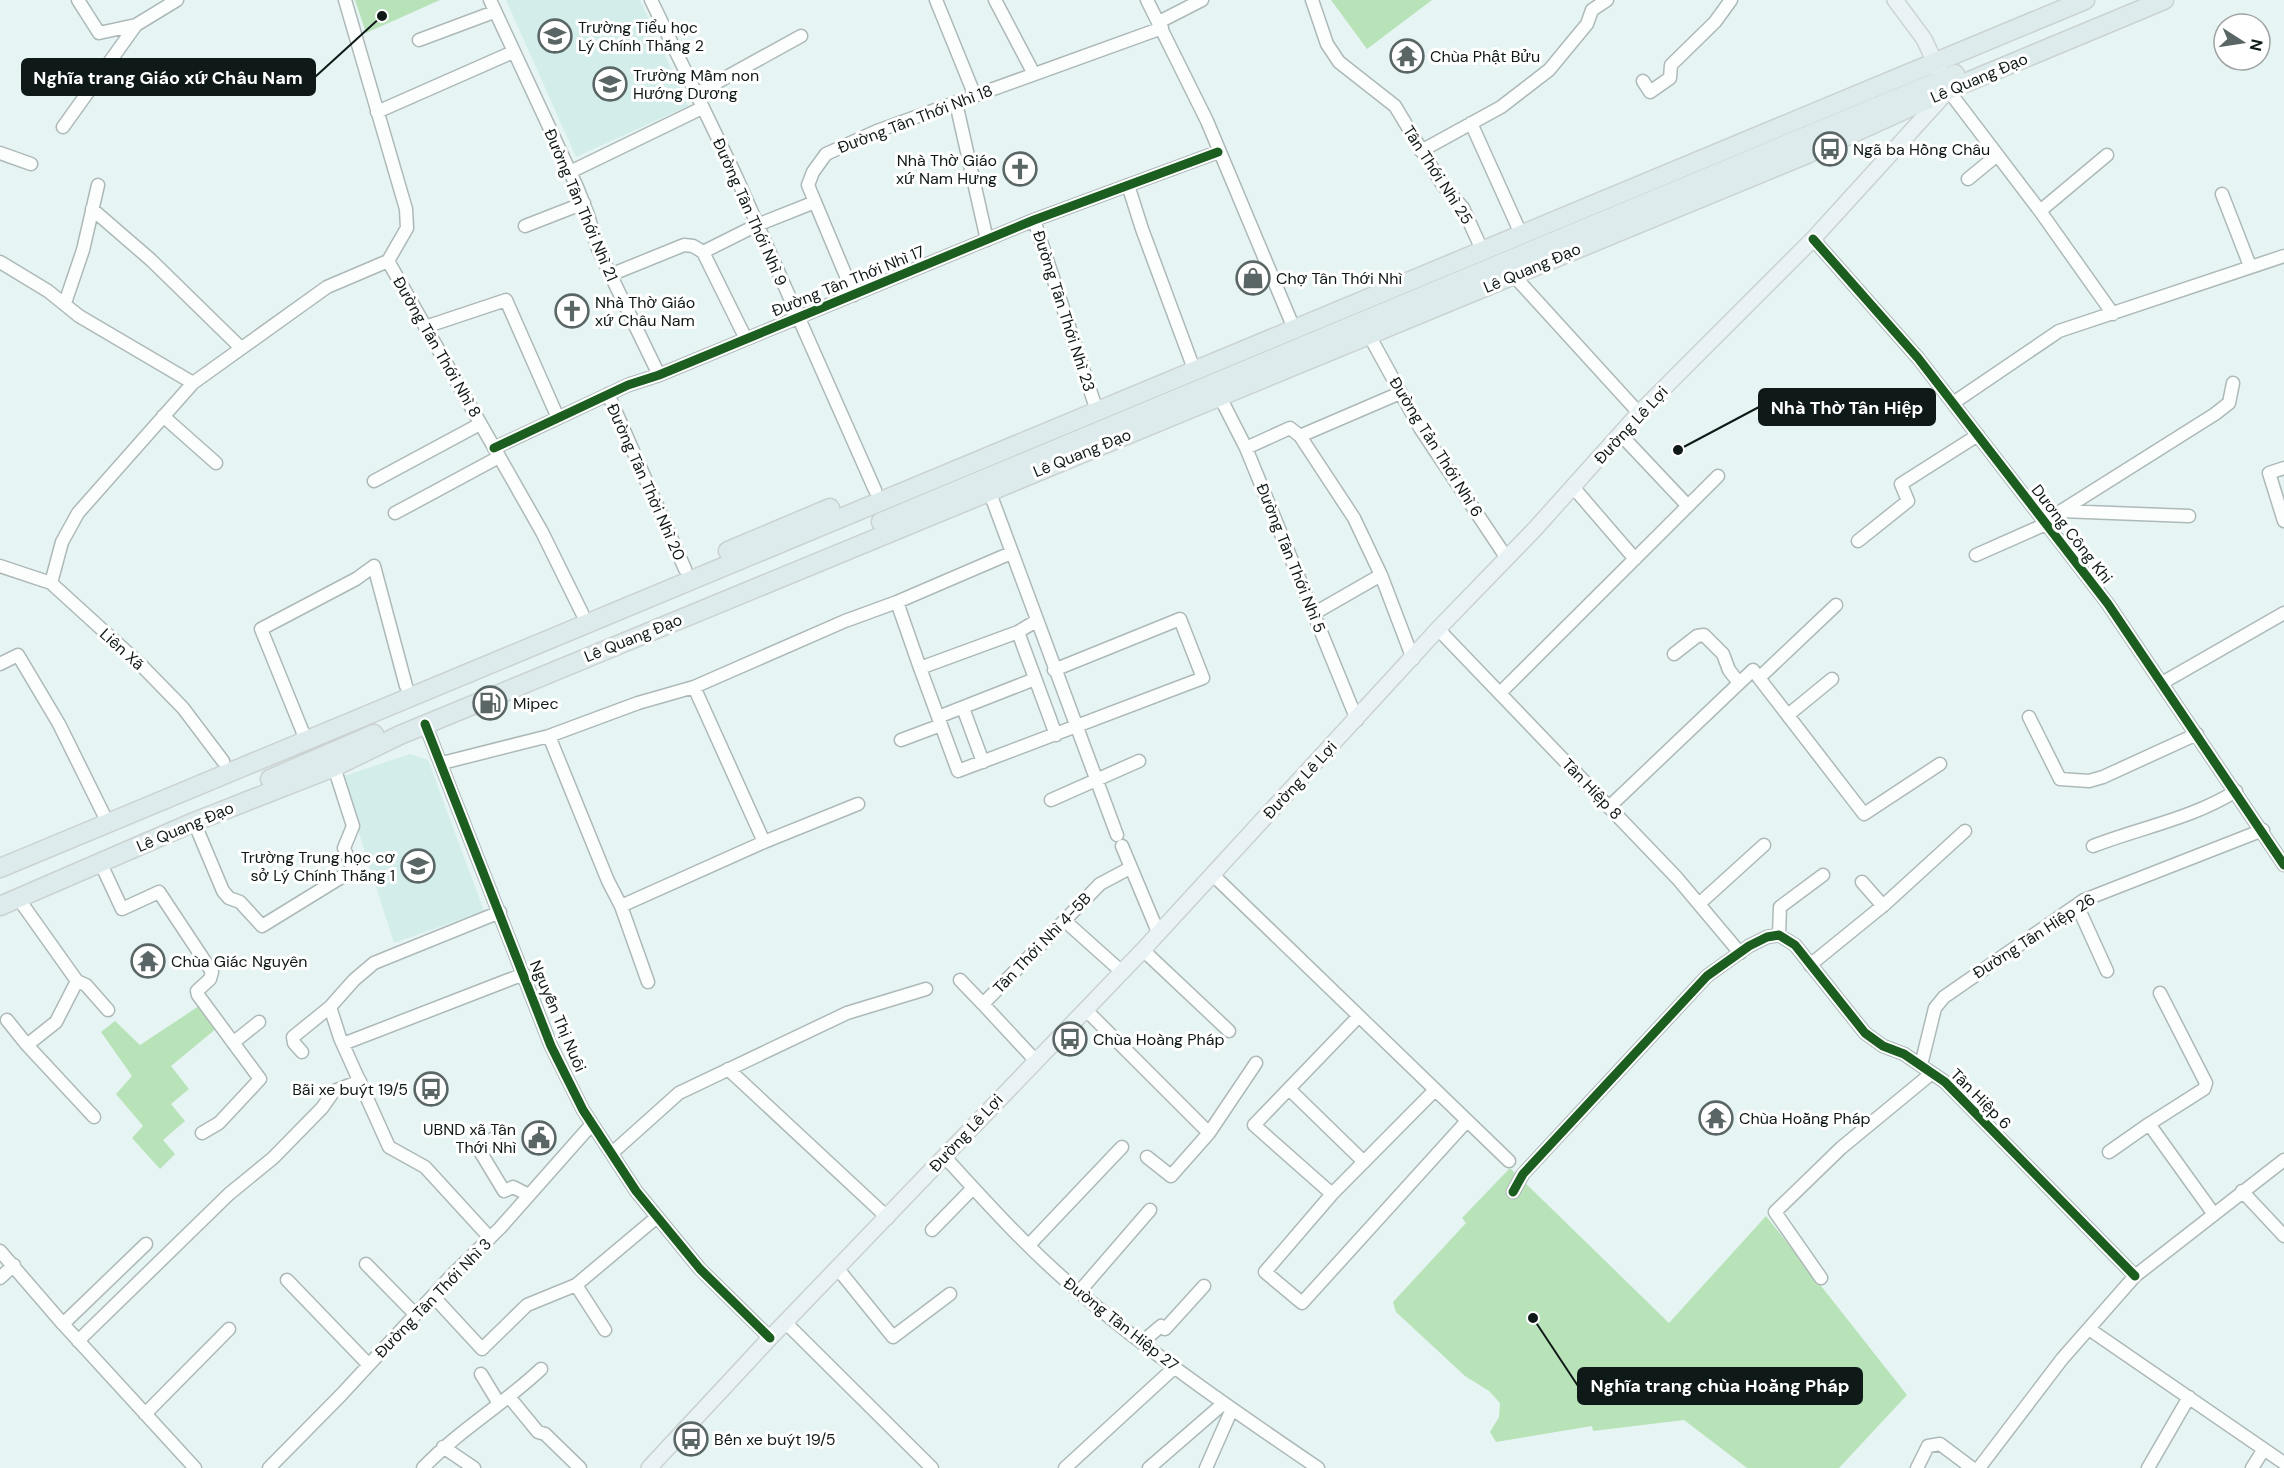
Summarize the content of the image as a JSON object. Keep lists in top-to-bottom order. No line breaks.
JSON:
{"streets":{"highway":["Lê Quang Đạo"],"main road":["Đường Lê Lợi"],"street":["Đường Tân Thới Nhì 18","Tân Thới Nhì 25","Đường Tân Thới Nhì 21","Đường Tân Thới Nhì 9","Đường Tân Thới Nhì 17","Đường Tân Thới Nhì 23","Đường Tân Thới Nhì 8","Đường Tản Thới Nhì 6","Đường Tân Thời Nhì 20","Dương Công Khi","Đường Tân Thới Nhì 5","Liên Xã","Tân Hiệp 8","Đường Tân Hiệp 26","Tân Thới Nhì 4-5B","Nguyễn Thị Nuôi","Tân Hiệp 6","Đường Tân Thới Nhì 3","Đường Tân Hiệp 27"]},"crossings":[["Lê Quang Đạo","Tân Thới Nhì 25"],["Lê Quang Đạo","Đường Tân Thới Nhì 9"],["Lê Quang Đạo","Đường Tân Thới Nhì 23"],["Lê Quang Đạo","Đường Tân Thới Nhì 8"],["Lê Quang Đạo","Đường Lê Lợi"],["Lê Quang Đạo","Đường Tản Thới Nhì 6"],["Lê Quang Đạo","Đường Tân Thời Nhì 20"],["Lê Quang Đạo","Đường Tân Thới Nhì 5"],["Lê Quang Đạo","Liên Xã"],["Lê Quang Đạo","Nguyễn Thị Nuôi"],["Đường Tân Thới Nhì 21","Đường Tân Thới Nhì 17"],["Đường Tân Thới Nhì 9","Đường Tân Thới Nhì 17"],["Đường Tân Thới Nhì 17","Đường Tân Thới Nhì 23"],["Đường Tân Thới Nhì 17","Đường Tân Thới Nhì 8"],["Đường Tân Thới Nhì 17","Đường Tân Thời Nhì 20"],["Đường Lê Lợi","Đường Tản Thới Nhì 6"],["Đường Lê Lợi","Dương Công Khi"],["Đường Lê Lợi","Đường Tân Thới Nhì 5"],["Đường Lê Lợi","Tân Hiệp 8"],["Đường Lê Lợi","Nguyễn Thị Nuôi"],["Đường Lê Lợi","Đường Tân Hiệp 27"],["Dương Công Khi","Đường Tân Hiệp 26"],["Đường Tân Hiệp 26","Tân Hiệp 6"],["Nguyễn Thị Nuôi","Đường Tân Thới Nhì 3"]],"places":{"other":["Nghĩa trang Giáo xứ Châu Nam","Nhà Thờ Tân Hiệp","Nghĩa trang chùa Hoằng Pháp"],"school or university":["Trường Tiểu học Lý Chính Thắng 2","Trường Mầm non Hướng Dương","Trường Trung học cơ sở Lý Chính Thắng 1"],"temple":["Chùa Phật Bửu","Chùa Giác Nguyên","Chùa Hoằng Pháp"],"bus stop":["Ngã ba Hồng Châu","Chùa Hoàng Pháp","Bãi xe buýt 19/5","Bến xe buýt 19/5"],"church":["Nhà Thờ Giáo xứ Nam Hưng","Nhà Thờ Giáo xứ Châu Nam"],"shop":["Chợ Tân Thới Nhì"],"fuel station":["Mipec"],"public building":["UBND xã Tân Thới Nhì"]},"north":"right"}
